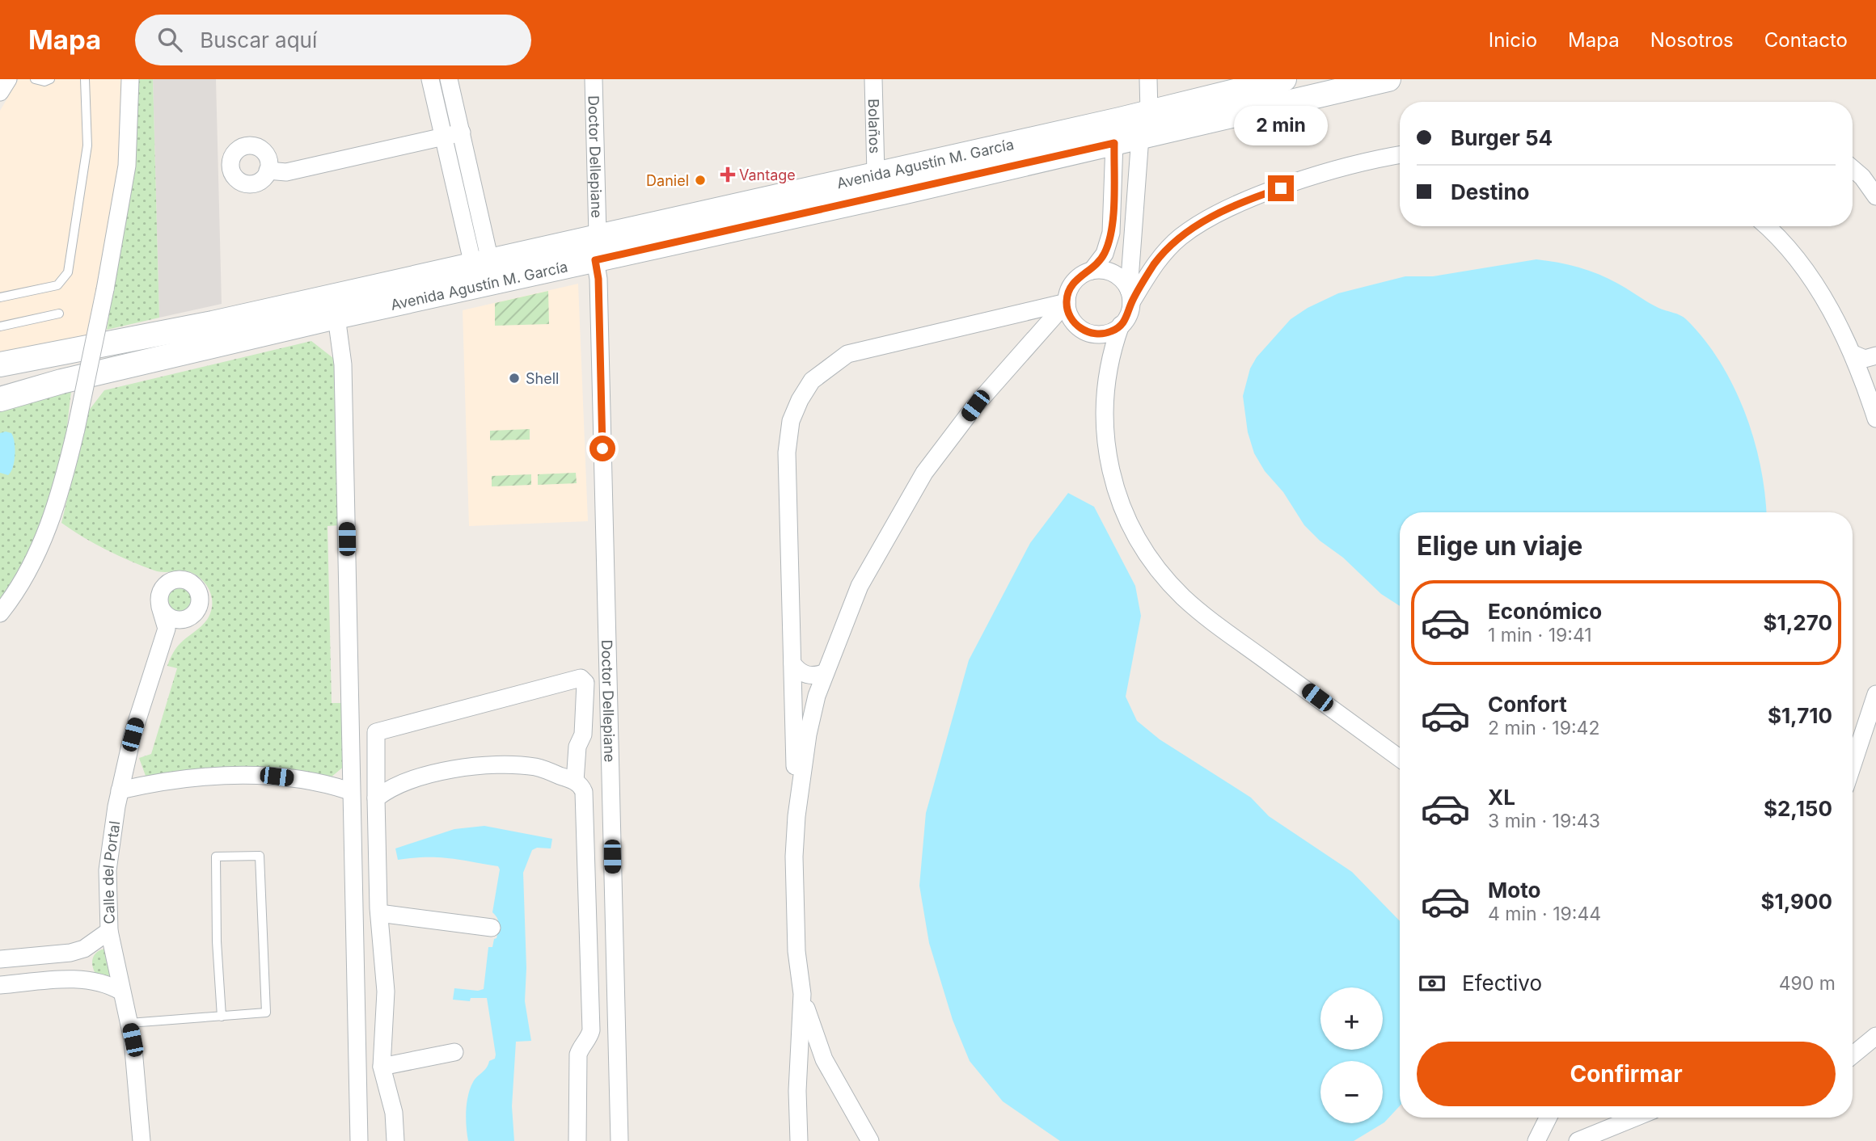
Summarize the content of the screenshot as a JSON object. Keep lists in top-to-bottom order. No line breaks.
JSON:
{"streets":{"main road":["Avenida Agustín M. García"],"street":["Bolaños","Doctor Dellepiane","Calle del Portal"]},"crossings":[["Bolaños","Avenida Agustín M. García"],["Doctor Dellepiane","Avenida Agustín M. García"]],"places":{"health":["Vantage"],"other":["Daniel","Shell"]},"page":{"header":"Mapa","search":"Buscar aquí","nav":["Inicio","Mapa","Nosotros","Contacto"],"banner":["Burger 54","Destino"],"bubble":"2 min","heading":"Elige un viaje","list":[{"name":"Económico","note":"1 min · 19:41","value":"$1,270"},{"name":"Confort","note":"2 min · 19:42","value":"$1,710"},{"name":"XL","note":"3 min · 19:43","value":"$2,150"},{"name":"Moto","note":"4 min · 19:44","value":"$1,900"}],"pay":["Efectivo","490 m"],"map_buttons":["+","−"],"buttons":"Confirmar"}}
